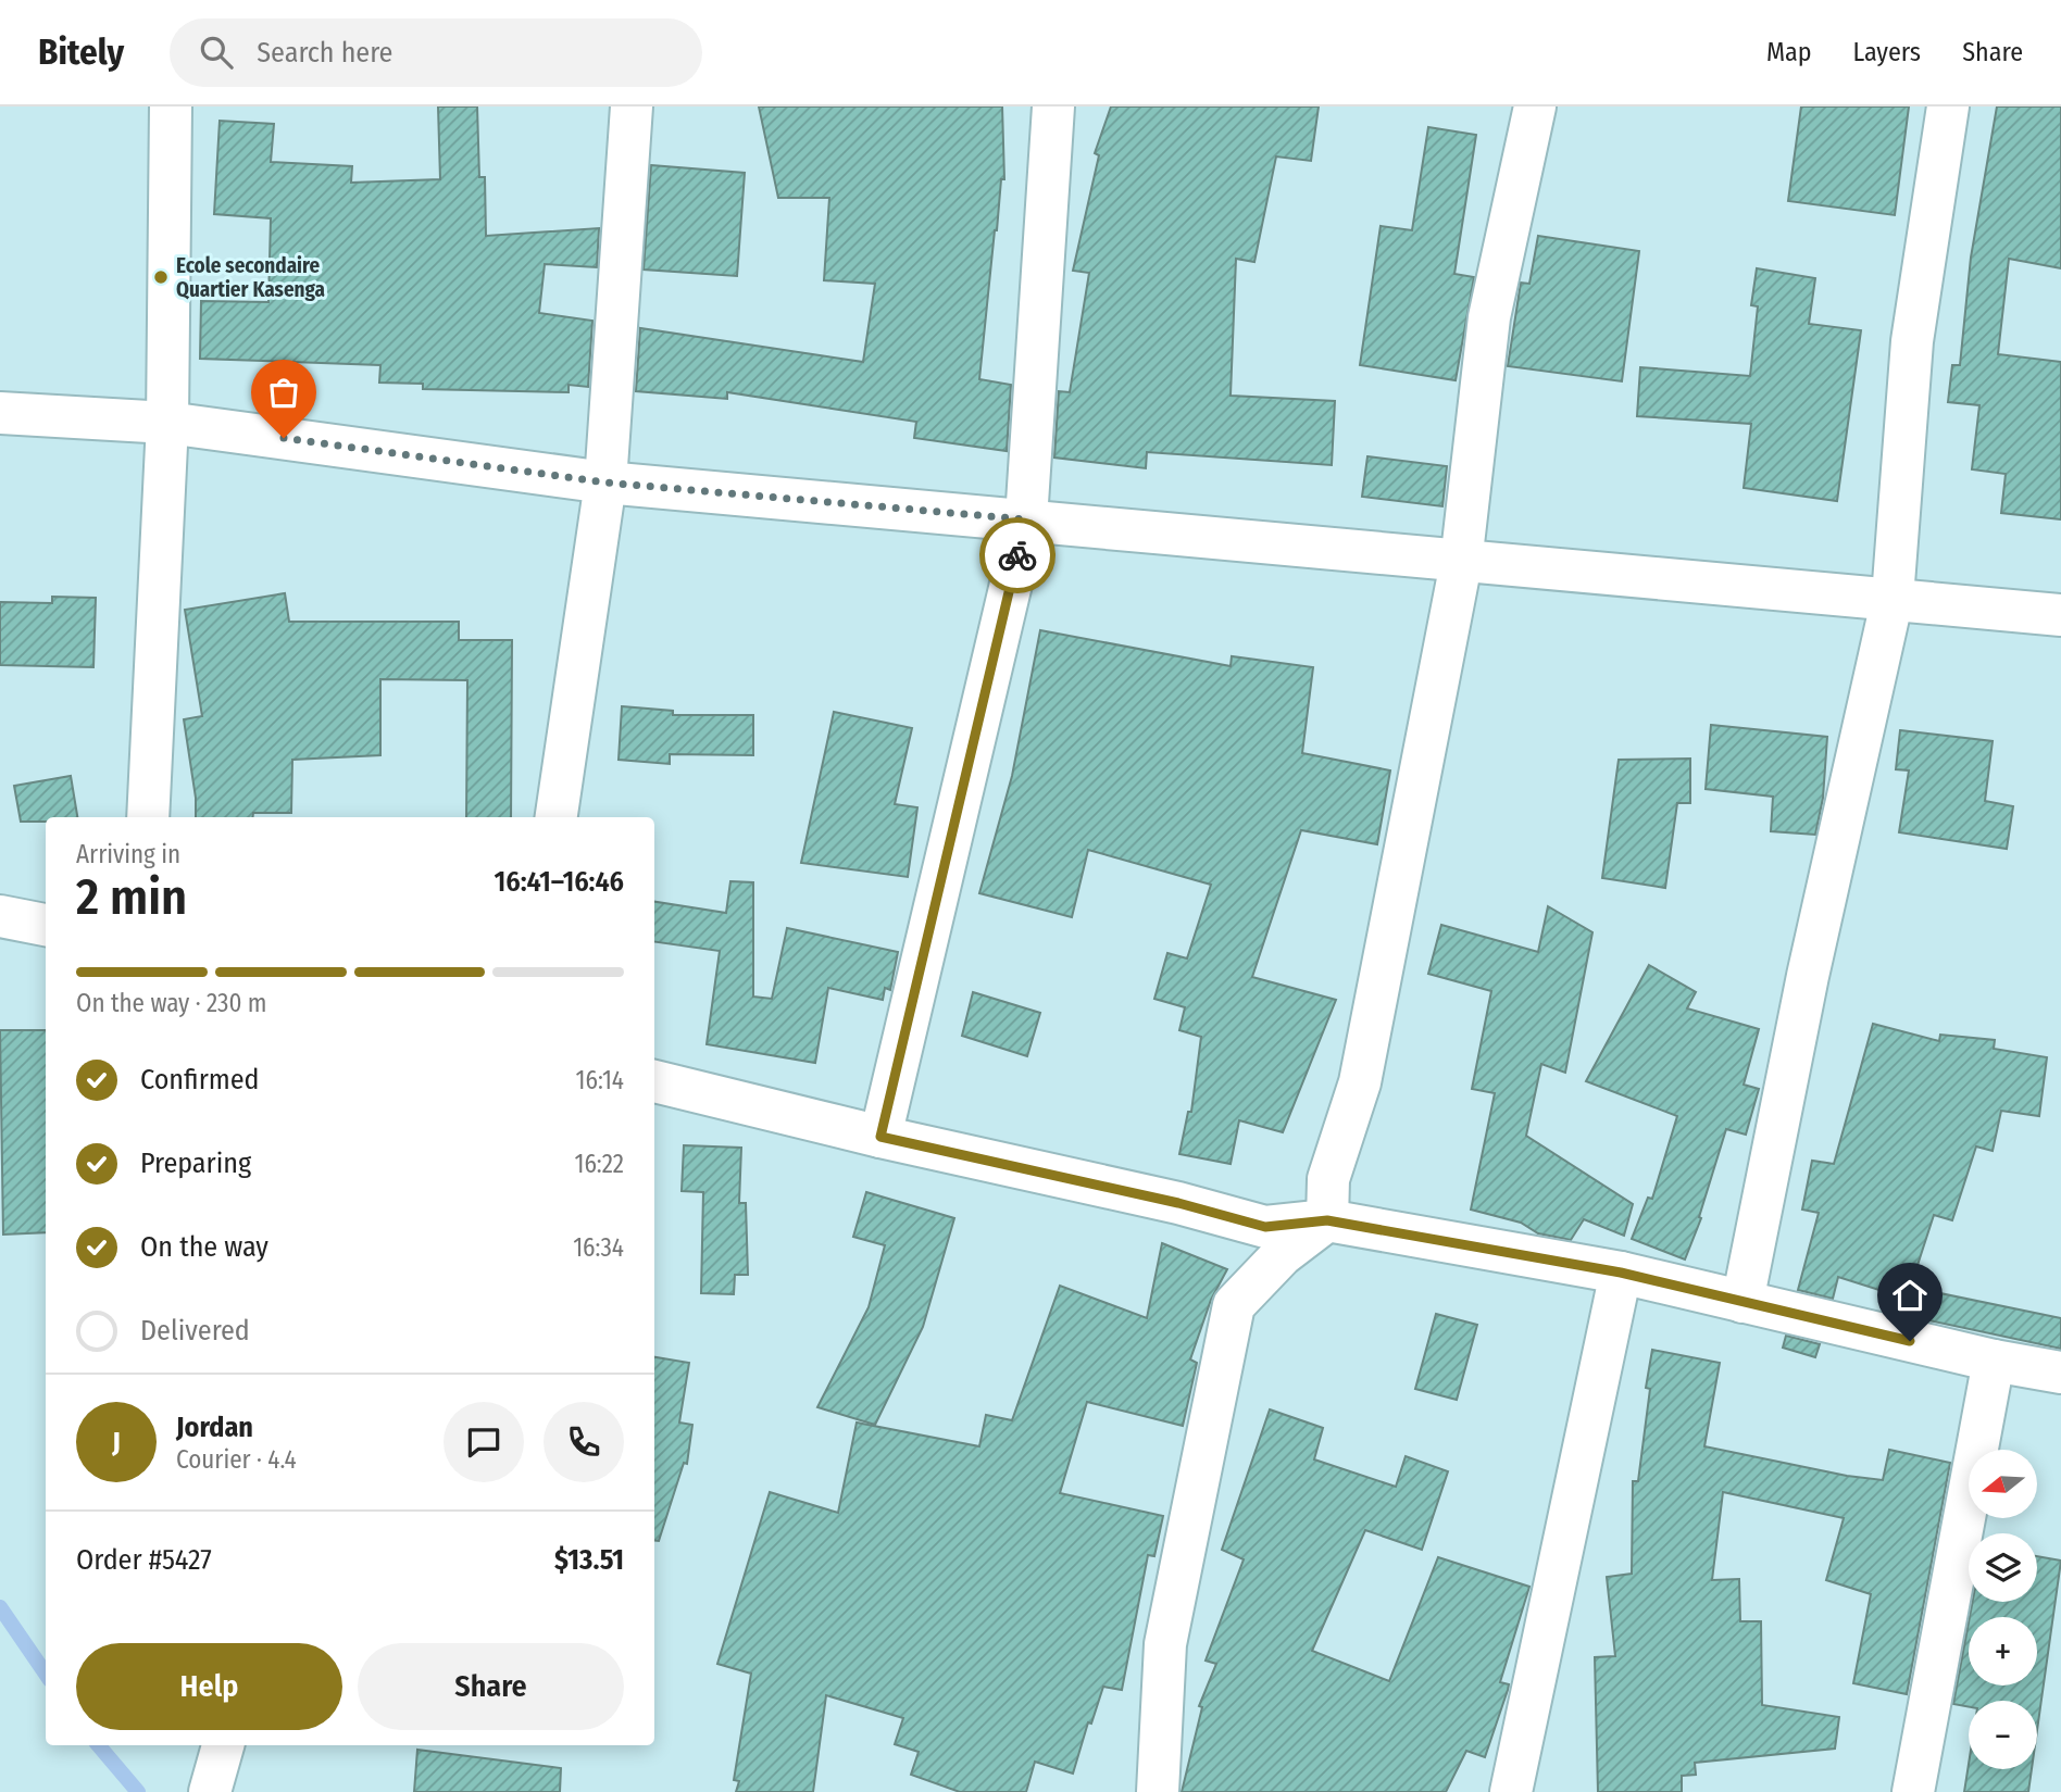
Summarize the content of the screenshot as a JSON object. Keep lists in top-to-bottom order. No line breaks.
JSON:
{"places":["Ecole secondaire Quartier Kasenga"],"north":"left","page":{"header":"Bitely","search":"Search here","nav":["Map","Layers","Share"],"heading":["2 min","Arriving in","16:41–16:46"],"panel":["Jordan","Courier · 4.4","Order #5427","$13.51"],"bar":"On the way · 230 m","list":[["Confirmed","16:14"],["Preparing","16:22"],["On the way","16:34"],"Delivered"],"round":"J","map_buttons":["+","−"],"buttons":["Help","Share"]}}
